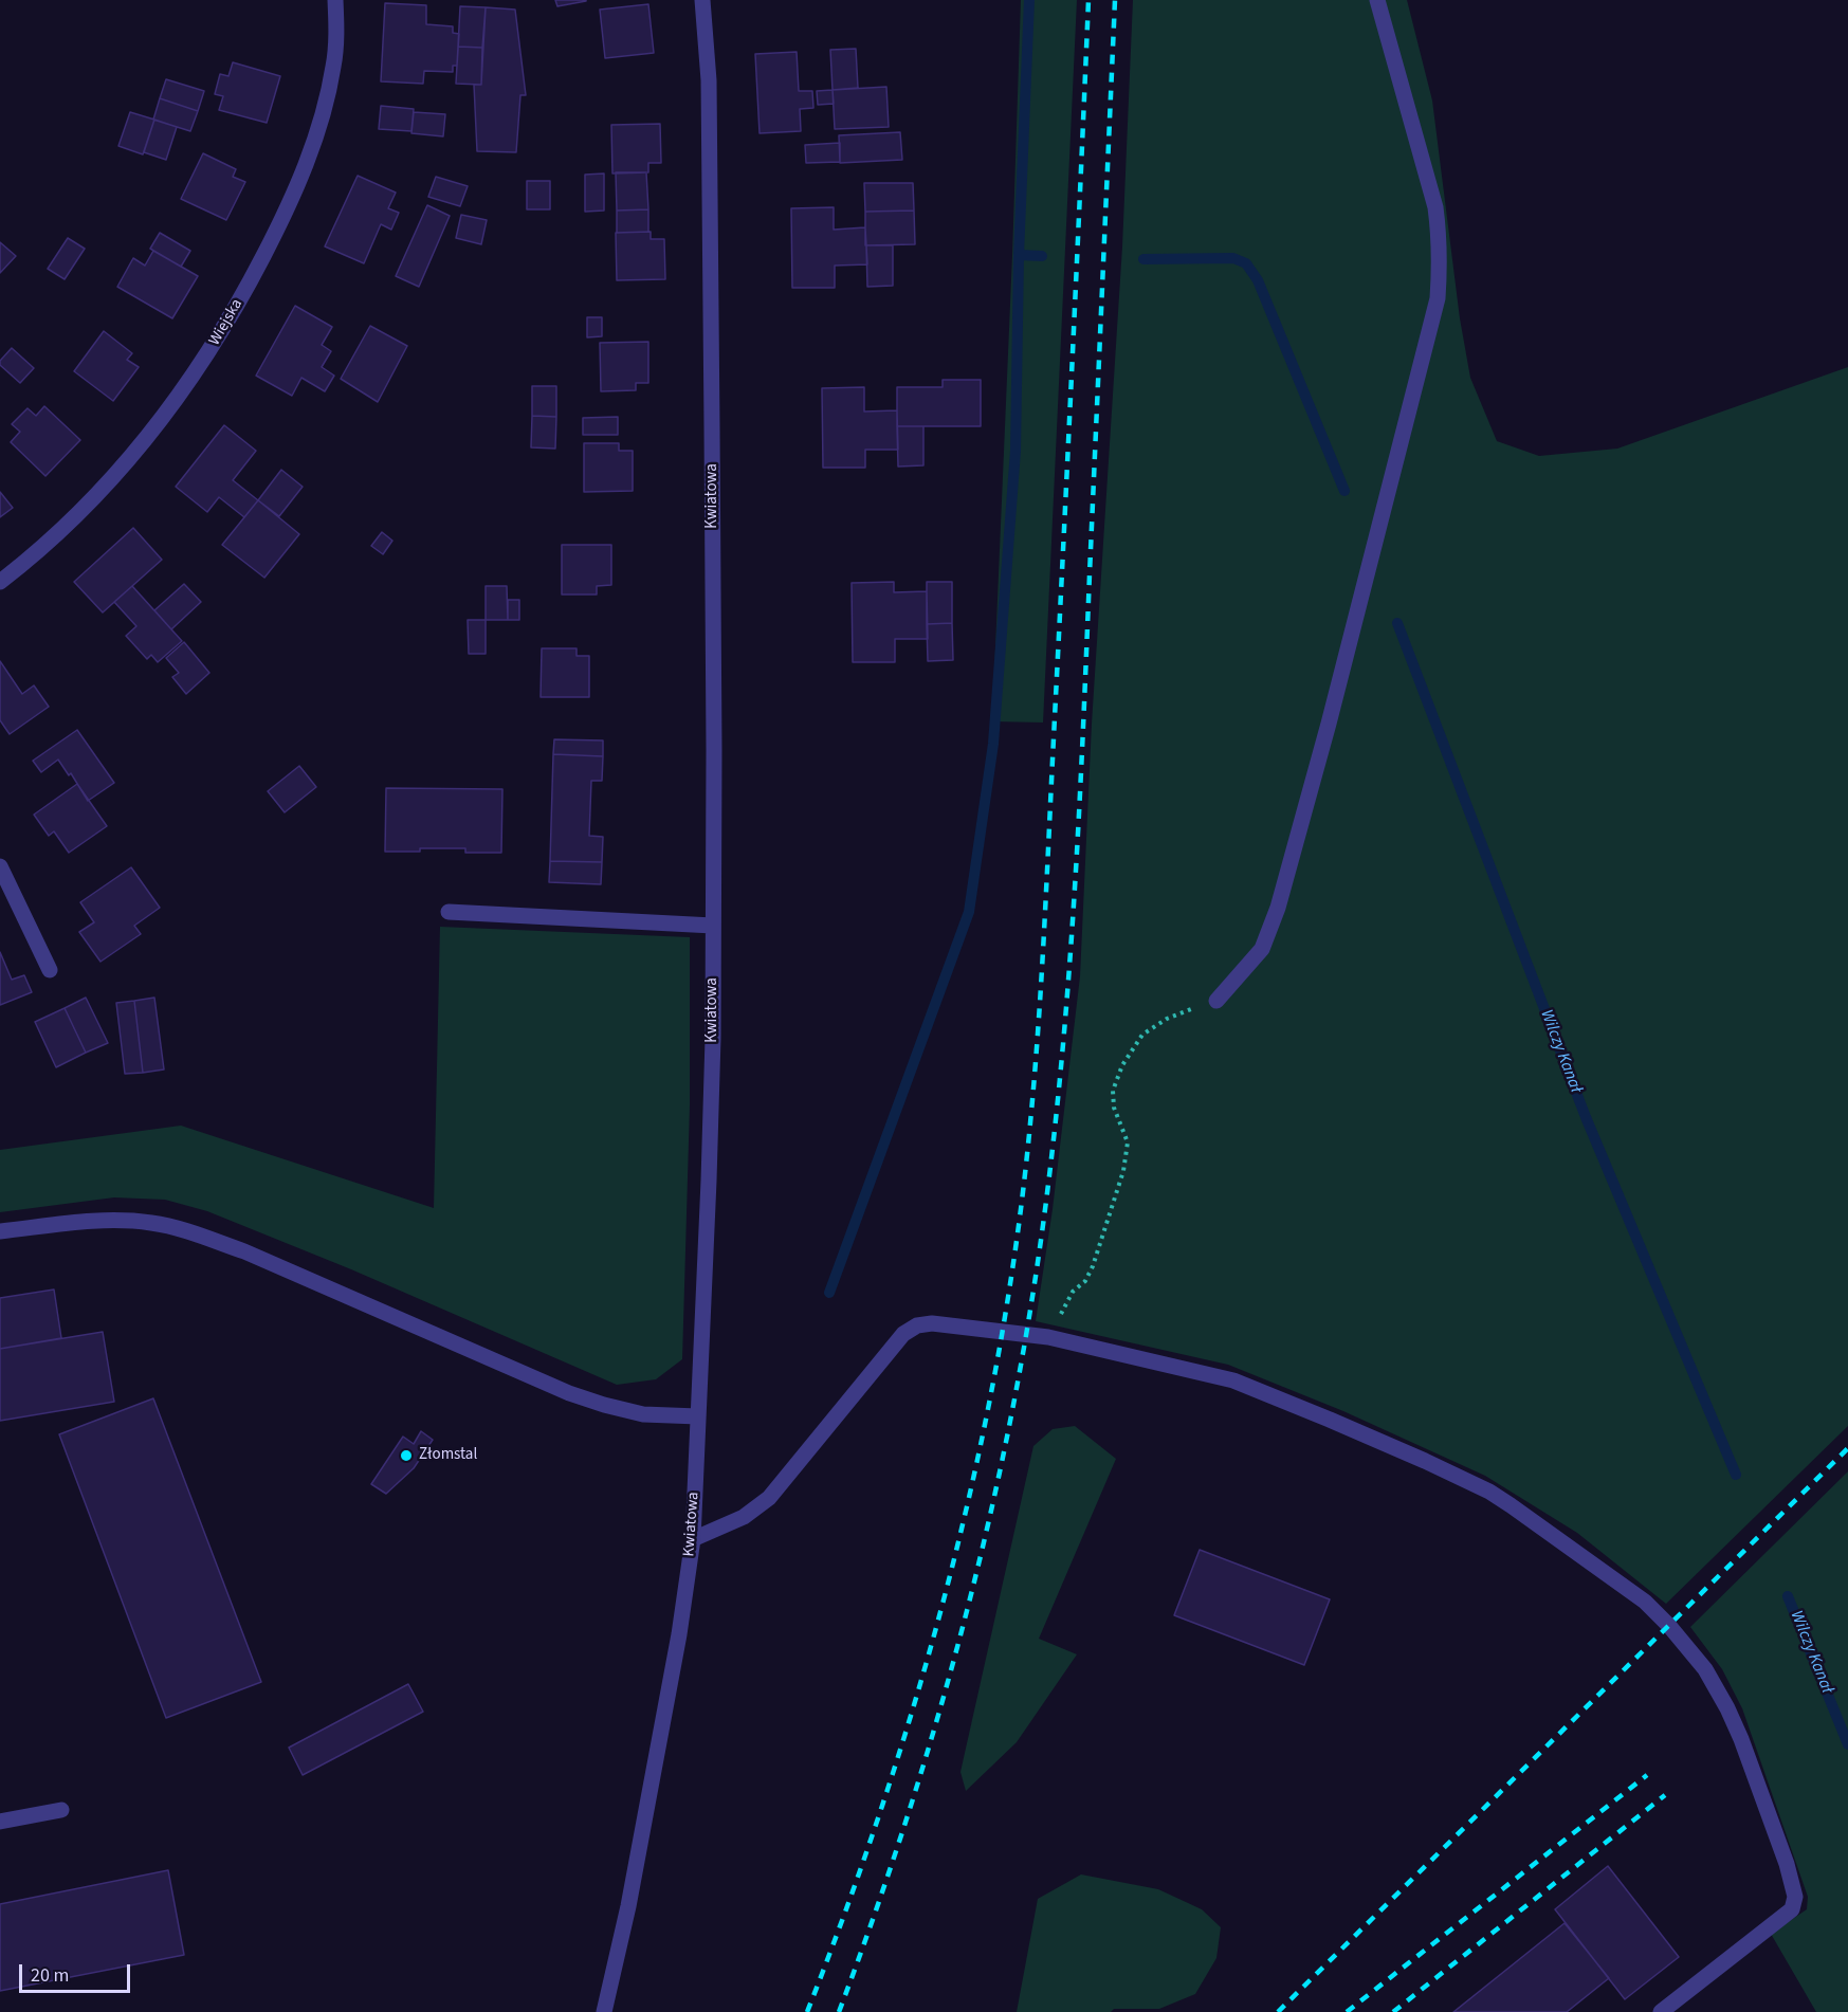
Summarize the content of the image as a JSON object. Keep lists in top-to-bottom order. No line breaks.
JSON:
{"streets":{"street":["Wiejska","Kwiatowa"]},"water":["Wilczy Kanał"],"places":["Złomstal"],"scale_bar":"20 m"}
